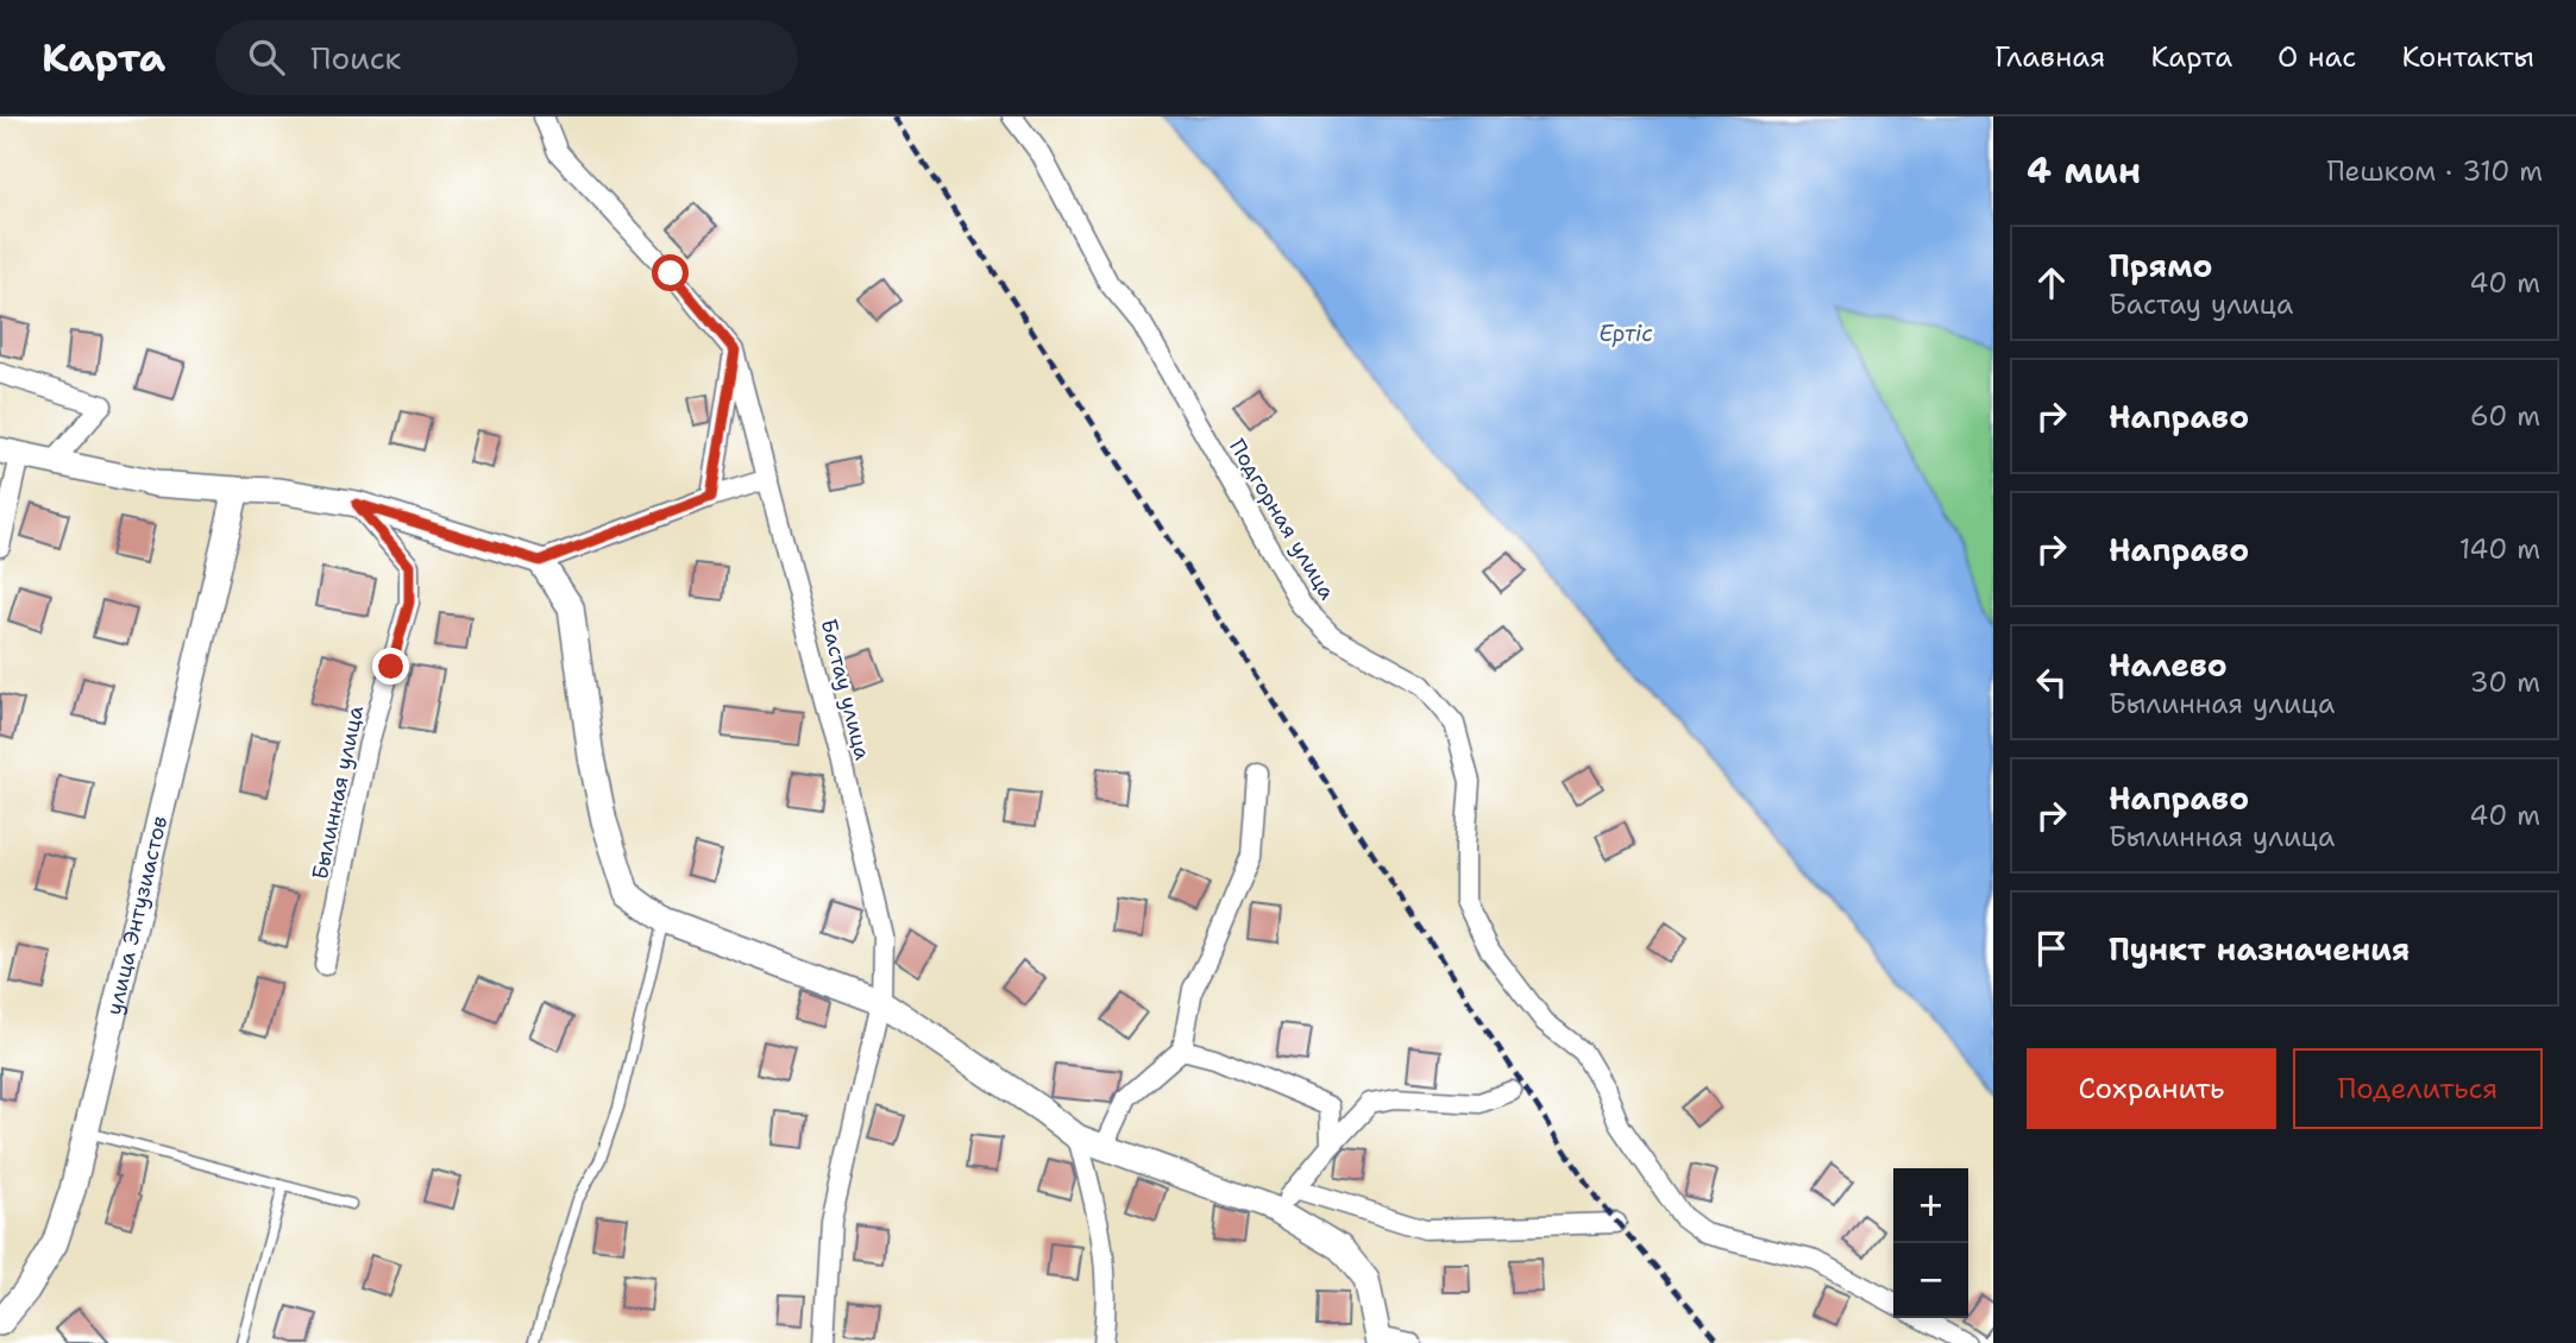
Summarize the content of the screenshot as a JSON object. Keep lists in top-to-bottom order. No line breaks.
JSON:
{"streets":{"street":["Подгорная улица","Бастау улица","Былинная улица","улица Энтузиастов"]},"water":["Ертіс"],"page":{"header":"Карта","search":"Поиск","nav":["Главная","Карта","О нас","Контакты"],"heading":["4 мин","Пешком · 310 m"],"list":[["Прямо","Бастау улица","40 m"],["Направо","60 m"],["Направо","140 m"],["Налево","Былинная улица","30 m"],["Направо","Былинная улица","40 m"],"Пункт назначения"],"buttons":["Сохранить","Поделиться"],"map_buttons":["+","−"]}}
